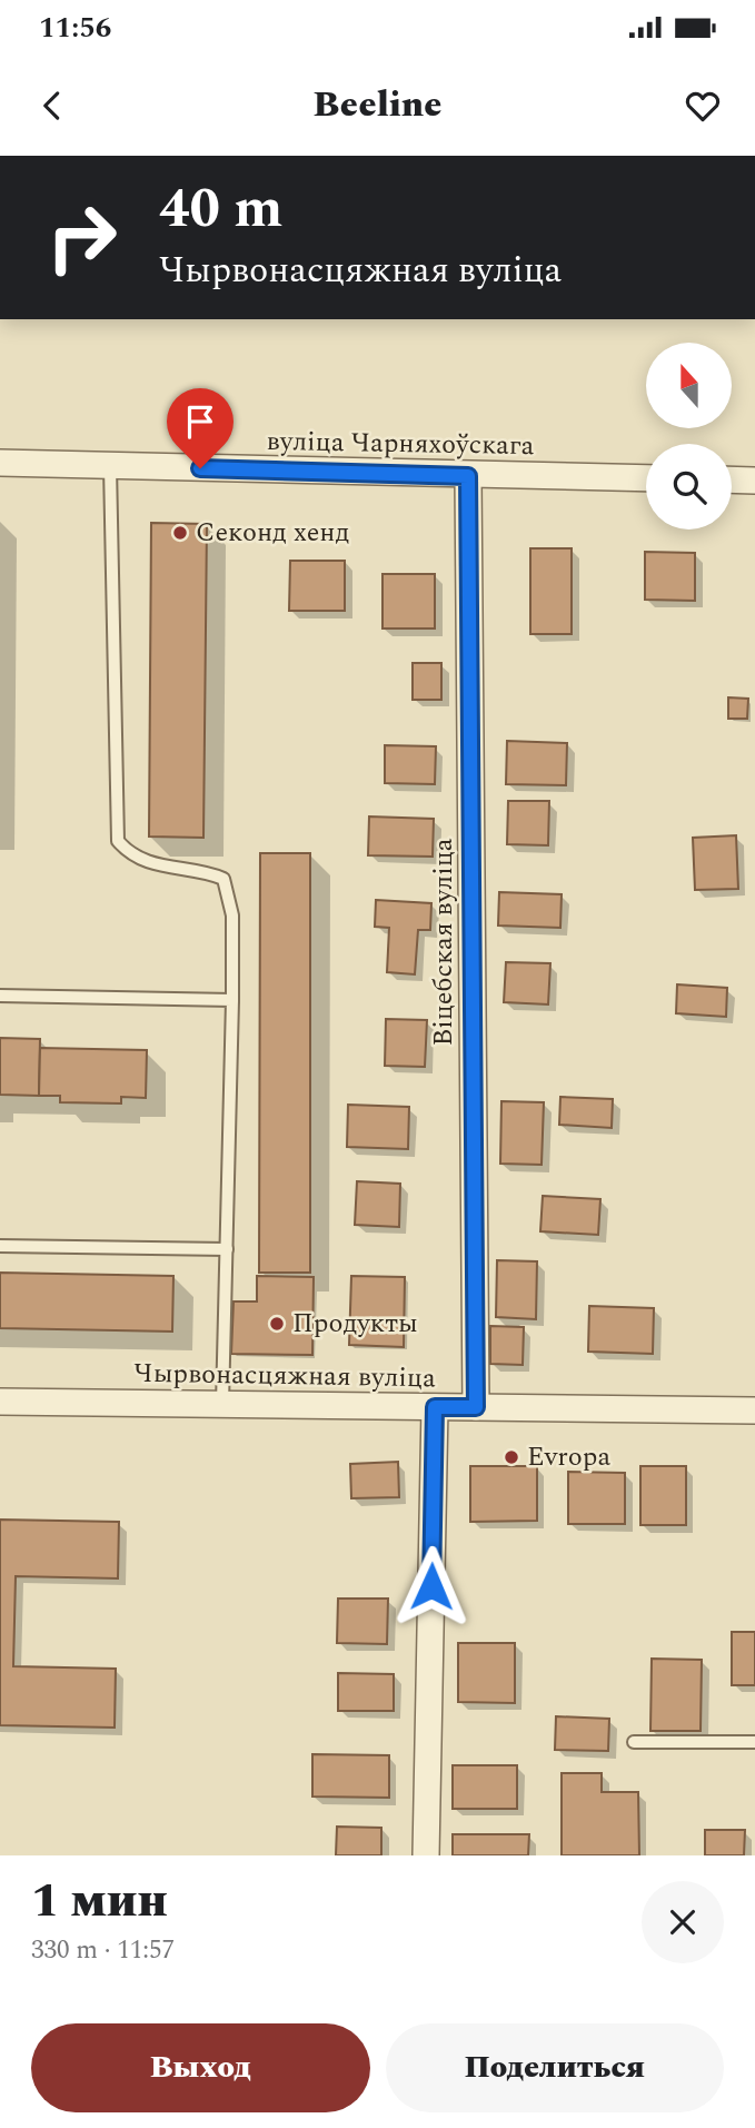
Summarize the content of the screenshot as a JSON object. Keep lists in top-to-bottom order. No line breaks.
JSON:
{"streets":{"street":["вуліца Чарняхоўскага","Віцебская вуліца","Чырвонасцяжная вуліца"]},"crossings":[["вуліца Чарняхоўскага","Віцебская вуліца"],["Віцебская вуліца","Чырвонасцяжная вуліца"]],"places":["Секонд хенд","Продукты","Evropa"],"north":"top","page":{"status":"11:56","header":"Beeline","turn":["40 m","Чырвонасцяжная вуліца"],"heading":["1 мин","330 m · 11:57"],"buttons":["Выход","Поделиться"]}}
